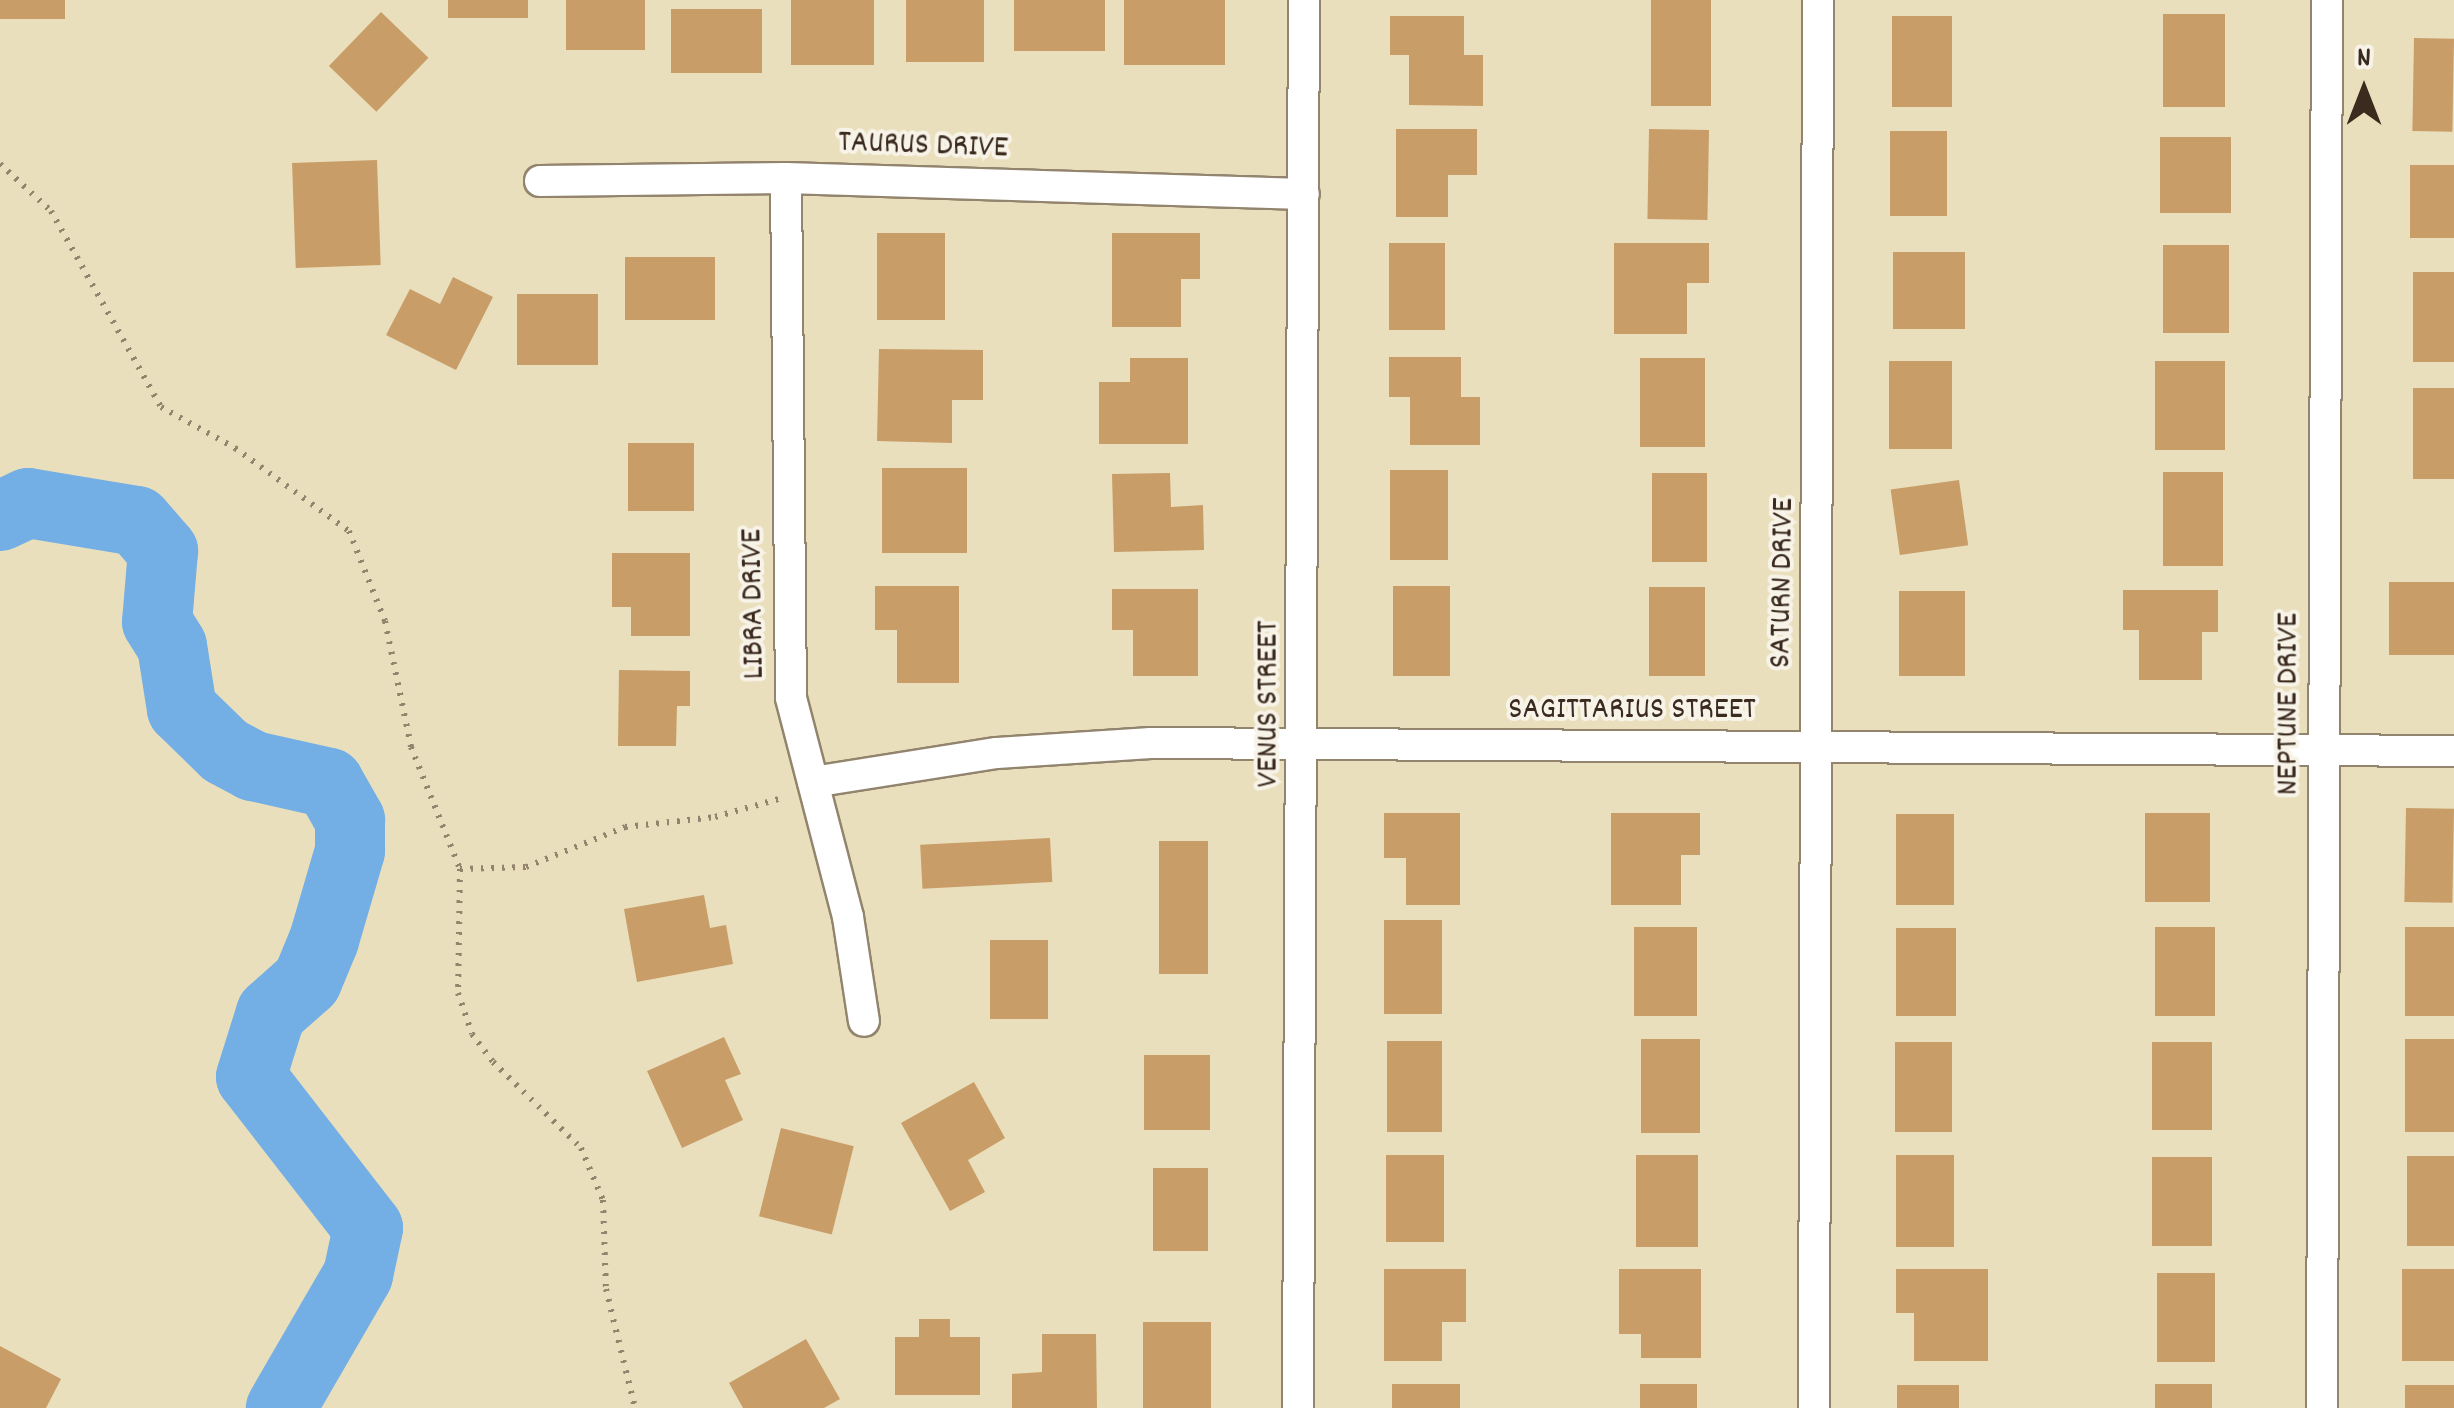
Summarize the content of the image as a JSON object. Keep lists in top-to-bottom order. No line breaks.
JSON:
{"streets":{"street":["TAURUS DRIVE","SATURN DRIVE","LIBRA DRIVE","VENUS STREET","NEPTUNE DRIVE","SAGITTARIUS STREET"]},"crossings":[["TAURUS DRIVE","LIBRA DRIVE"],["TAURUS DRIVE","VENUS STREET"],["SATURN DRIVE","SAGITTARIUS STREET"],["LIBRA DRIVE","SAGITTARIUS STREET"],["VENUS STREET","SAGITTARIUS STREET"],["NEPTUNE DRIVE","SAGITTARIUS STREET"]],"north":"top"}
